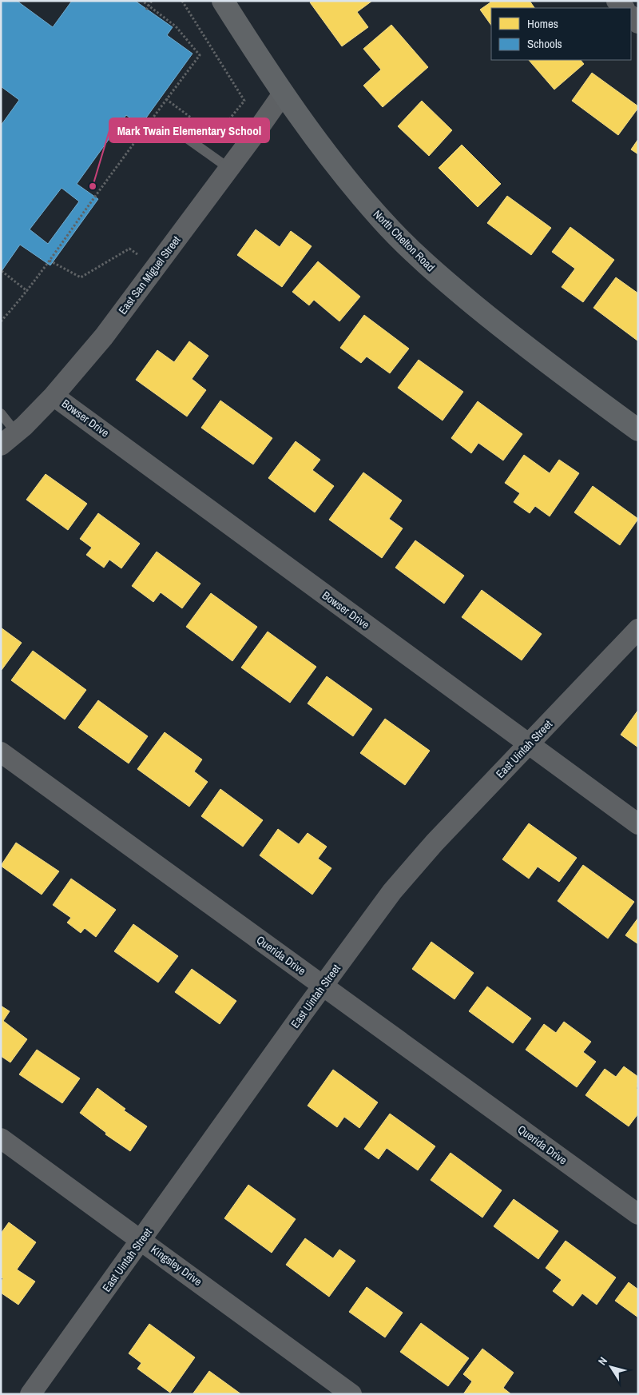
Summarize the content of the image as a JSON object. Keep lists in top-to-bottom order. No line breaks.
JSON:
{"streets":{"main road":["North Chelton Road"],"street":["East San Miguel Street","Bowser Drive","East Uintah Street","Querida Drive","Kingsley Drive"]},"crossings":[["North Chelton Road","East San Miguel Street"],["East San Miguel Street","Bowser Drive"],["Bowser Drive","East Uintah Street"],["East Uintah Street","Querida Drive"],["East Uintah Street","Kingsley Drive"]],"places":["Mark Twain Elementary School"],"legend":["Homes","Schools"],"north":"top left"}
